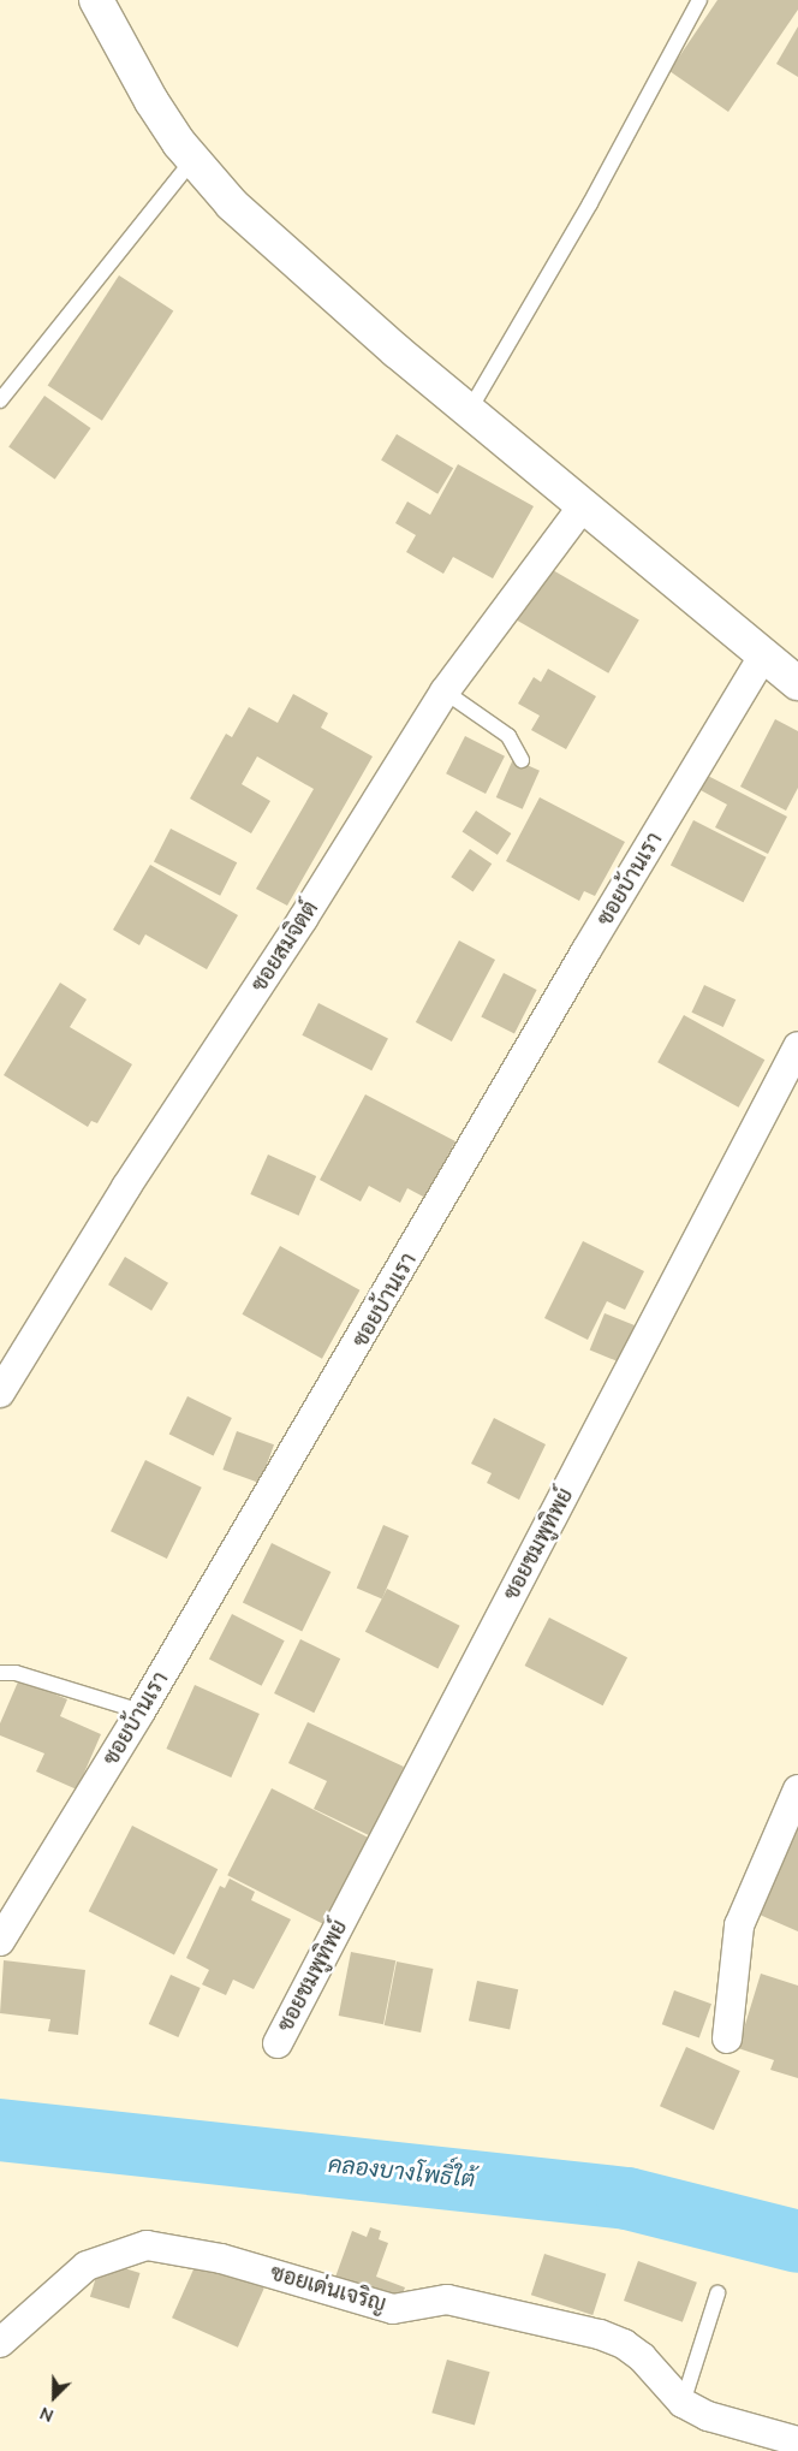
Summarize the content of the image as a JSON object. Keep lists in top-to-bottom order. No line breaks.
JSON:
{"streets":{"street":["ซอยบ้านเรา","ซอยสมจิตต์","ซอยชมพูทิพย์","ซอยเด่นเจริญ"]},"water":["คลองบางโพธิ์ใต้"],"north":"bottom left"}
